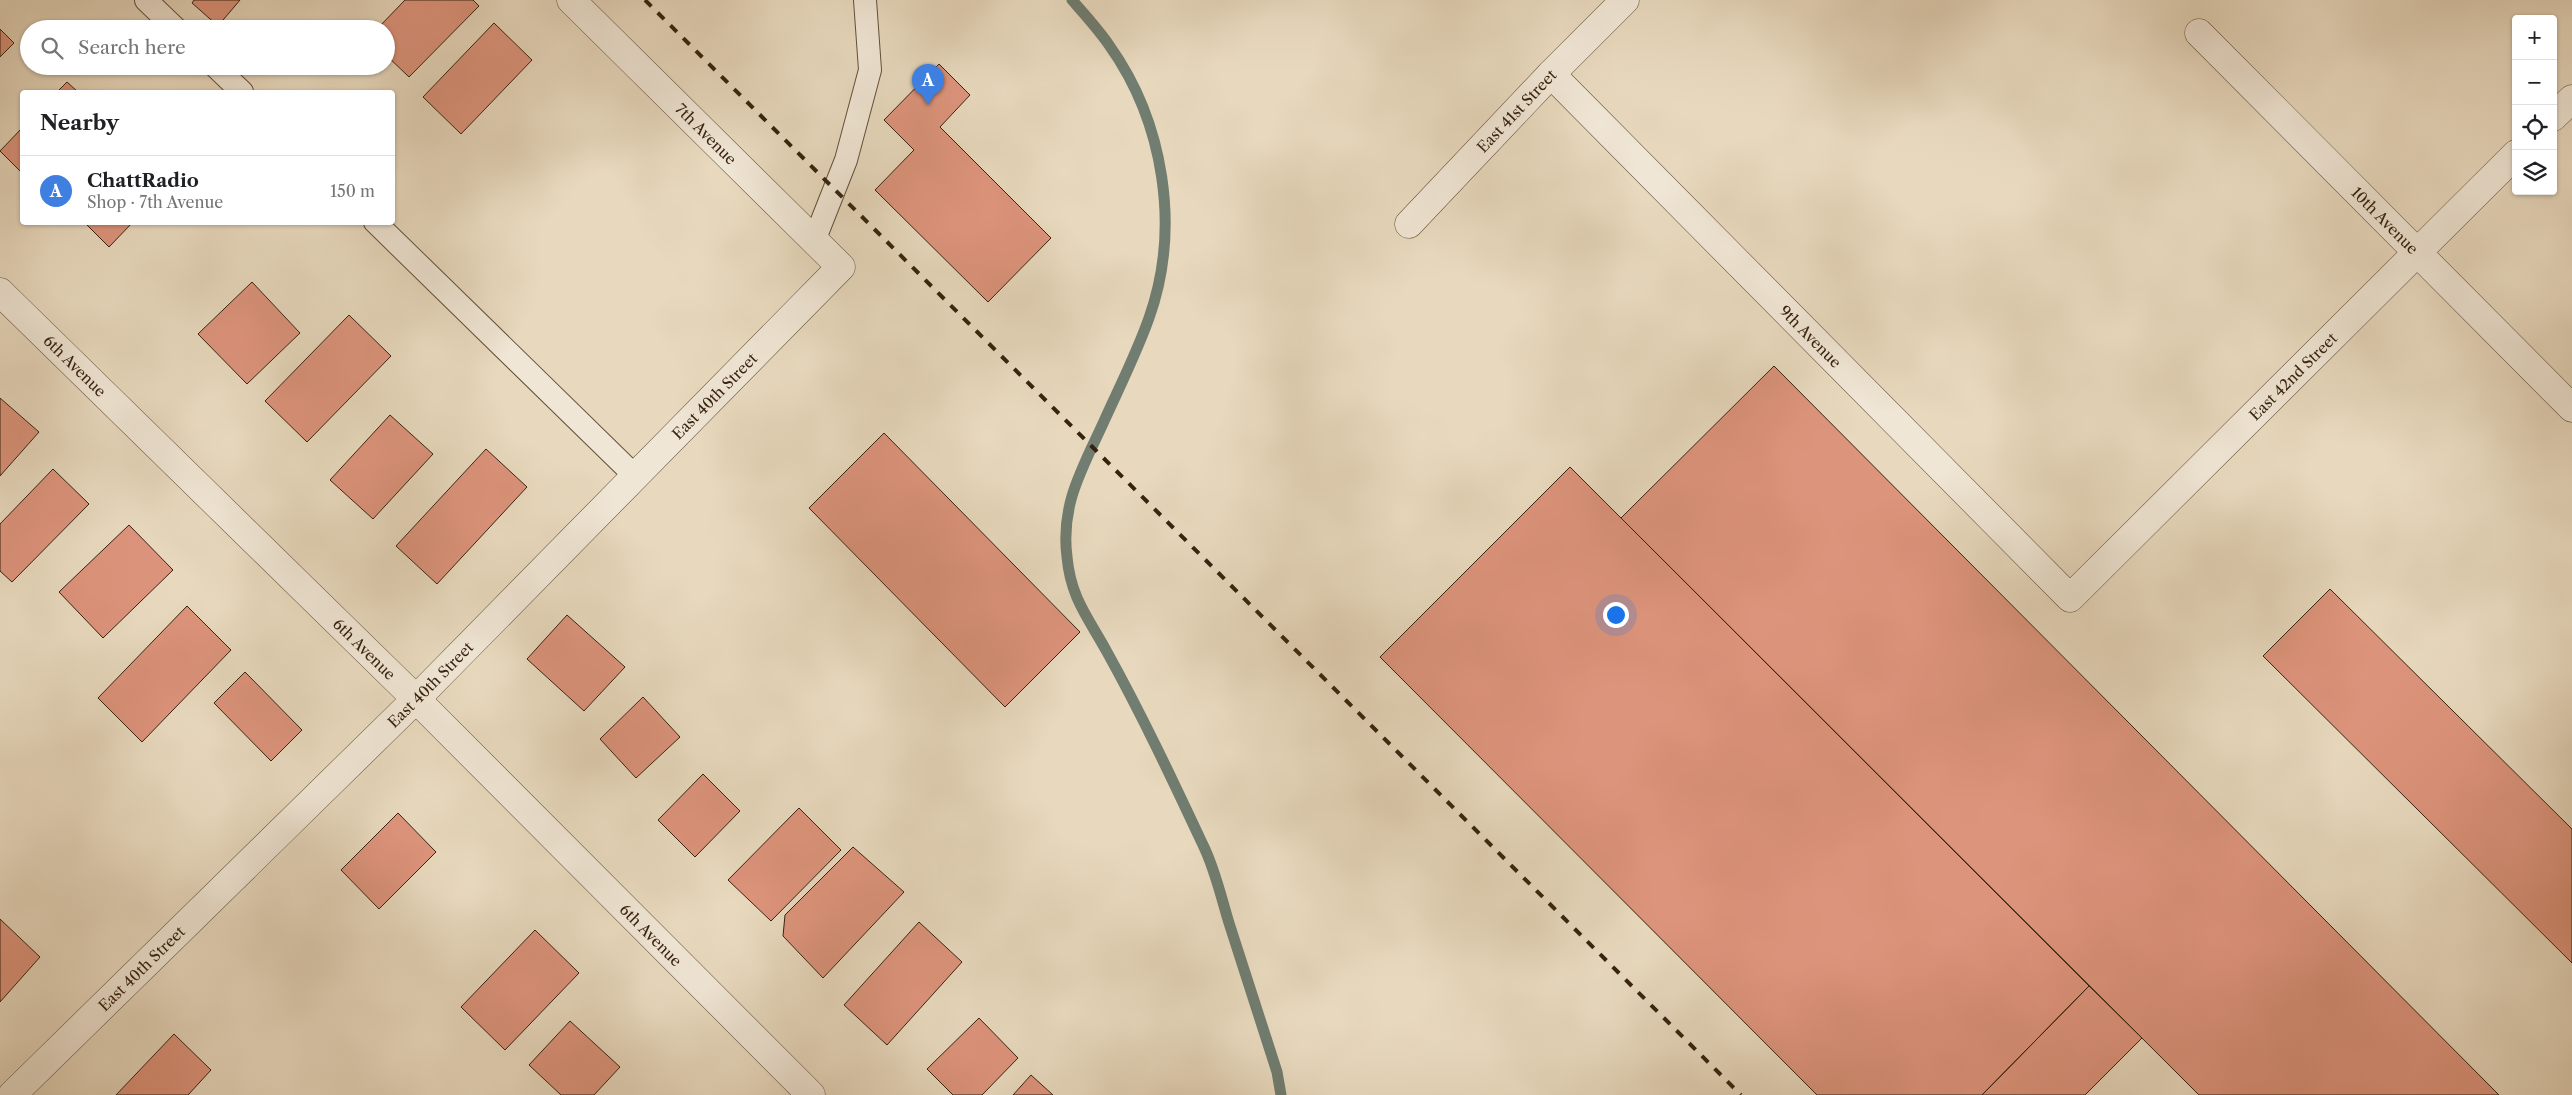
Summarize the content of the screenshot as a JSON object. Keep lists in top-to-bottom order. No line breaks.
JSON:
{"streets":{"street":["East 41st Street","7th Avenue","10th Avenue","9th Avenue","6th Avenue","East 42nd Street","East 40th Street"]},"crossings":[["East 41st Street","9th Avenue"],["7th Avenue","East 40th Street"],["10th Avenue","East 42nd Street"],["9th Avenue","East 42nd Street"],["6th Avenue","East 40th Street"]],"page":{"map_buttons":["+","−"],"search":"Search here","pins":"A","heading":"Nearby","list":[{"mark":"A","name":"ChattRadio","note":"Shop · 7th Avenue","value":"150 m"}]}}
